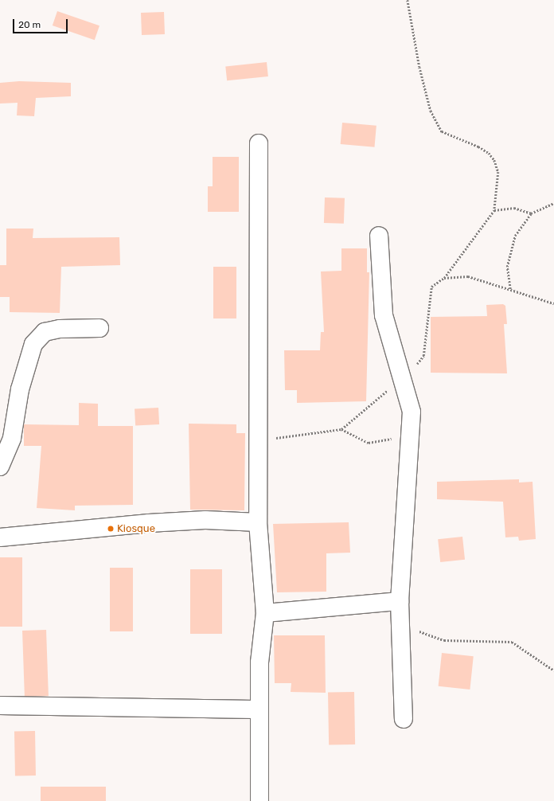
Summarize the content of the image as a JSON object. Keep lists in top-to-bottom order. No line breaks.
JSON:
{"places":["Kiosque"],"scale_bar":"20 m"}
